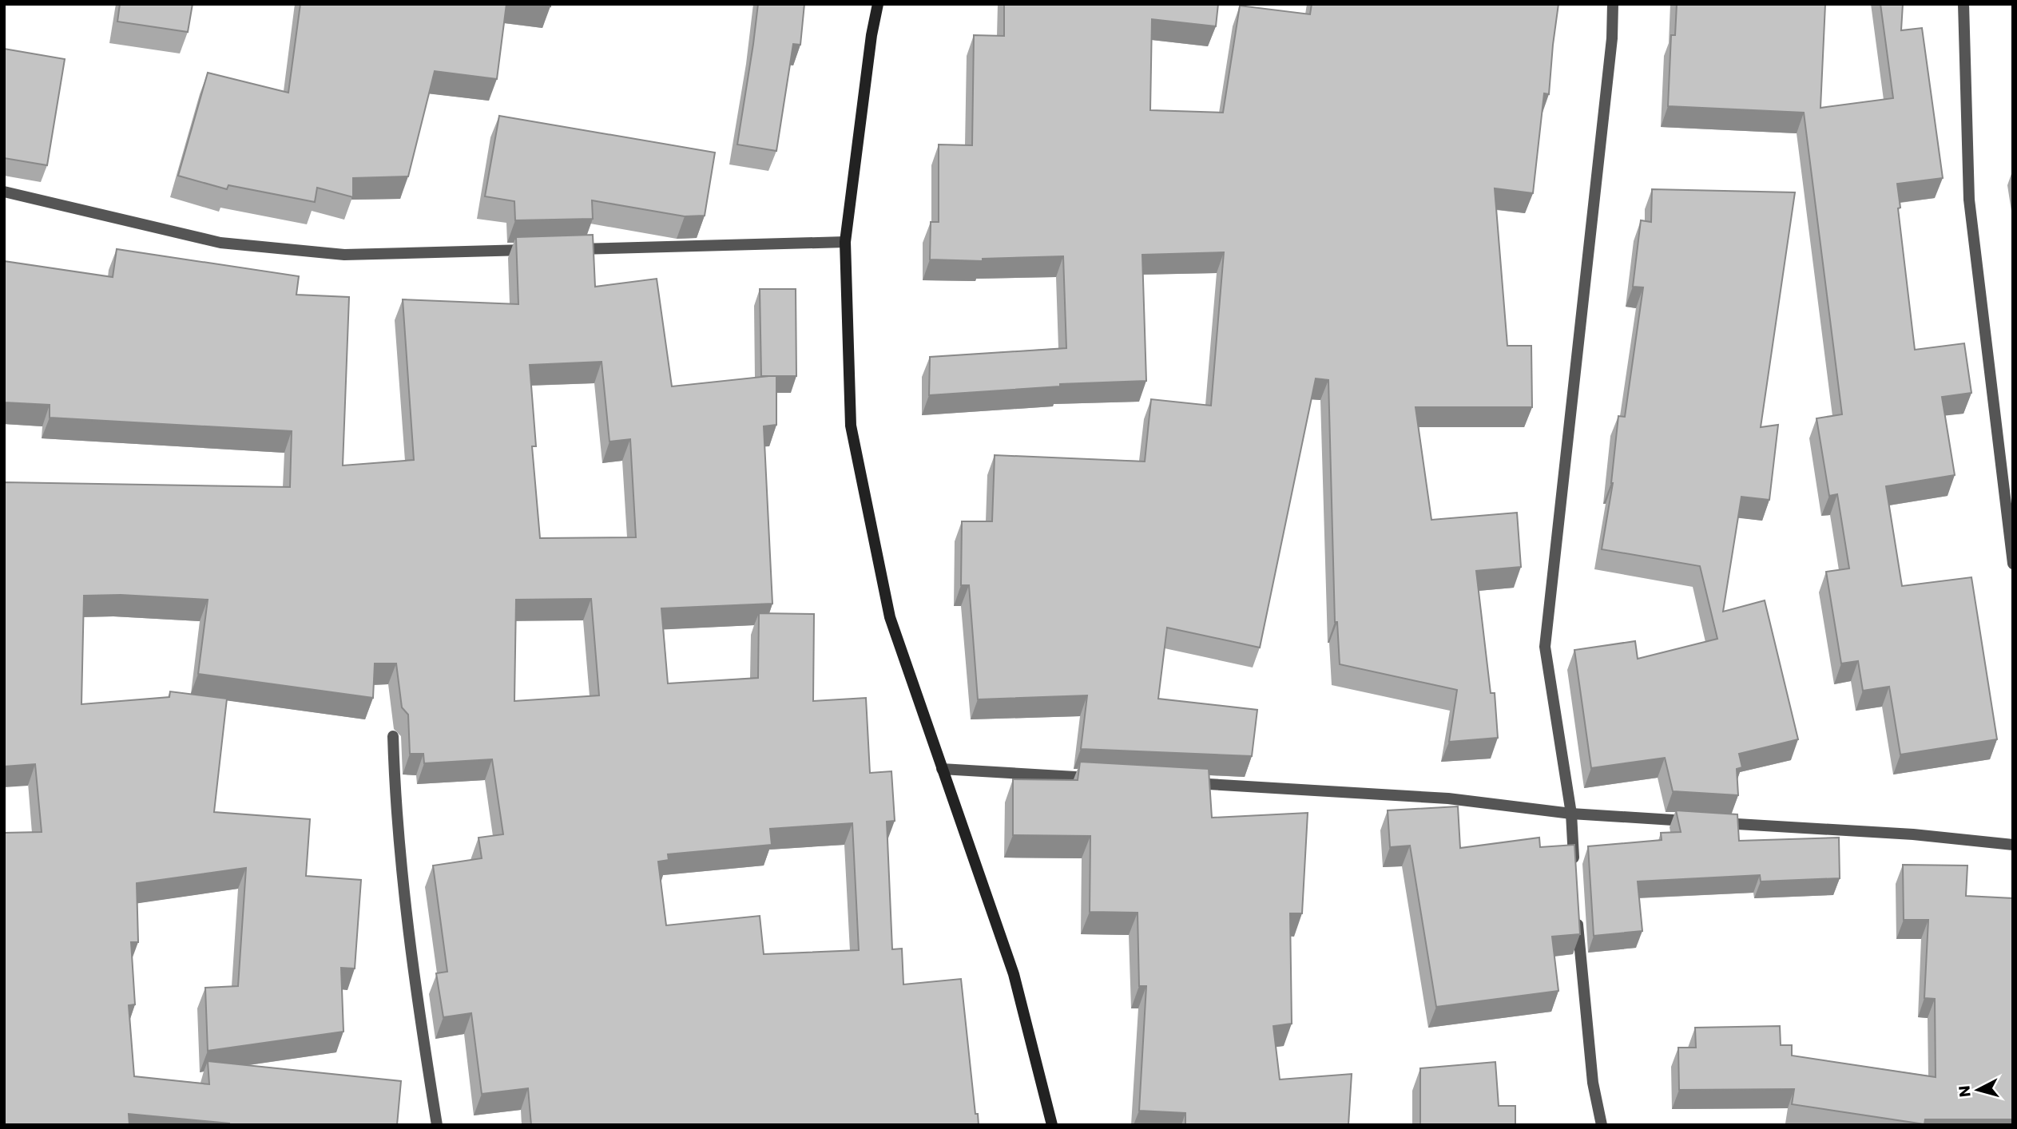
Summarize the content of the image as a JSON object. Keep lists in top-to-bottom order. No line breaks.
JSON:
{"north":"left"}
